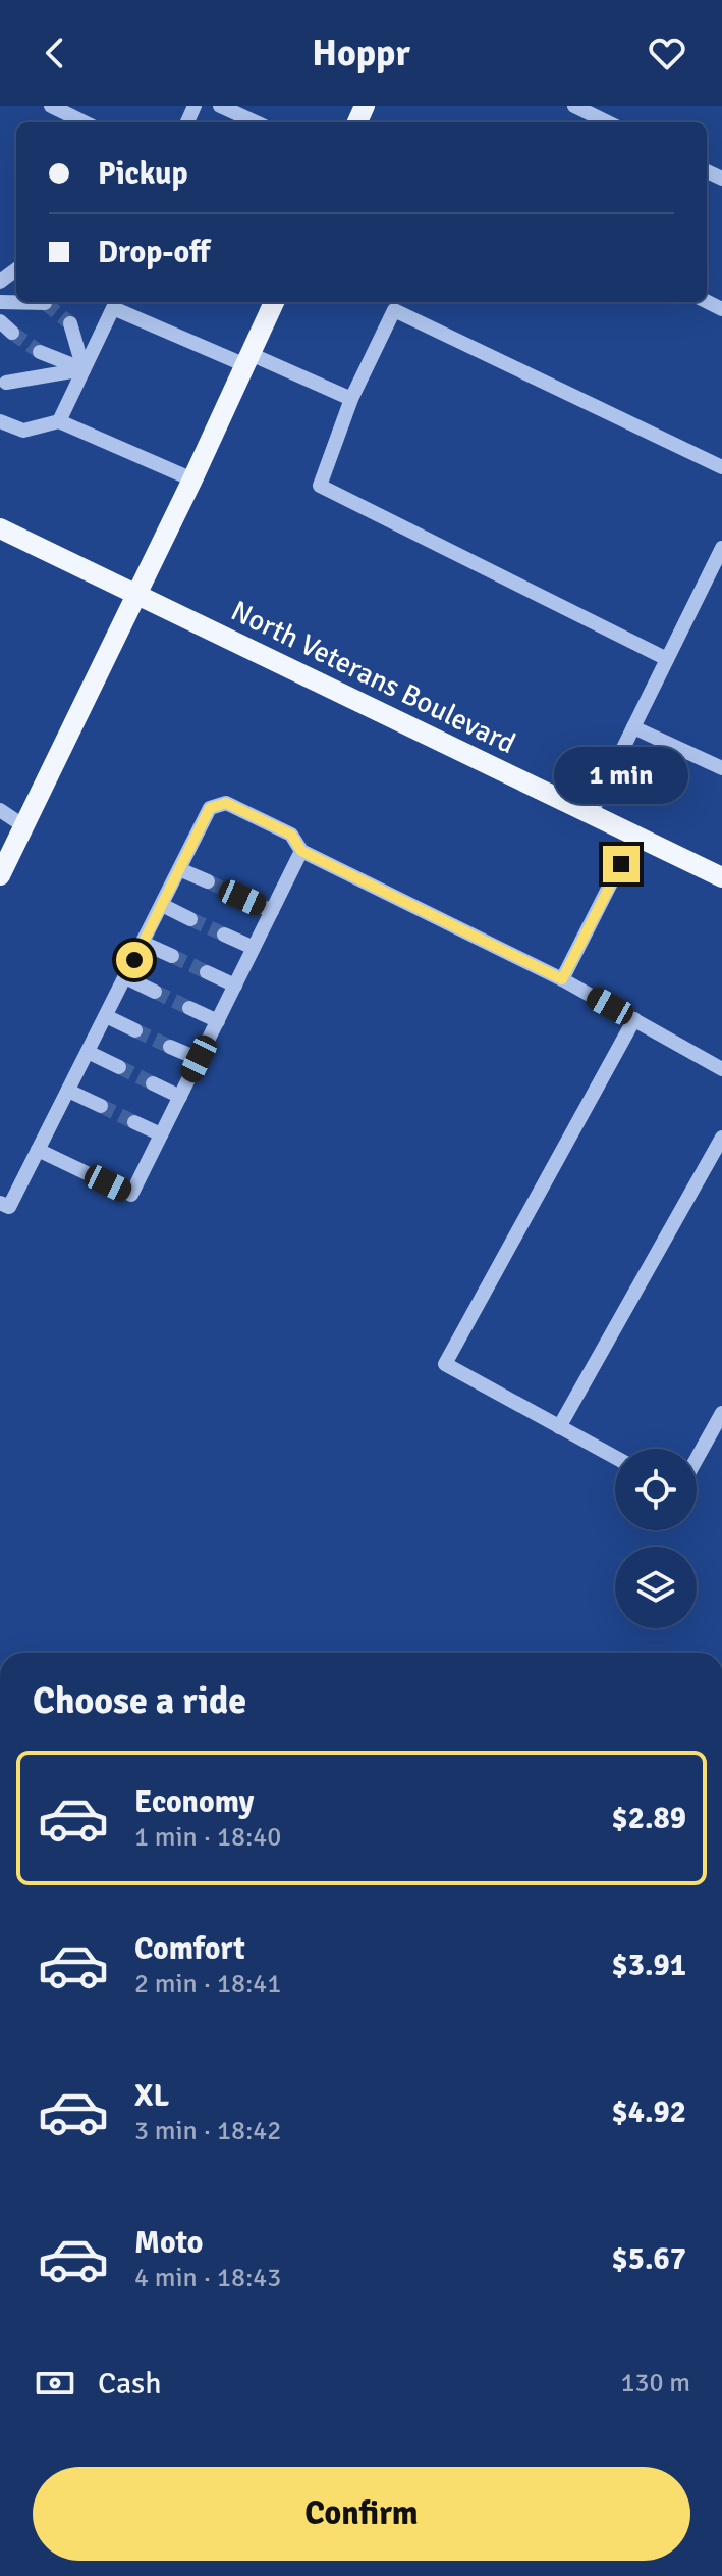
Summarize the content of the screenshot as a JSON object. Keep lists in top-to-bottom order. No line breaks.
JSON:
{"streets":{"main road":["North Veterans Boulevard"]},"page":{"header":"Hoppr","banner":["Pickup","Drop-off"],"bubble":"1 min","heading":"Choose a ride","list":[{"name":"Economy","note":"1 min · 18:40","value":"$2.89"},{"name":"Comfort","note":"2 min · 18:41","value":"$3.91"},{"name":"XL","note":"3 min · 18:42","value":"$4.92"},{"name":"Moto","note":"4 min · 18:43","value":"$5.67"}],"pay":["Cash","130 m"],"buttons":"Confirm"}}
